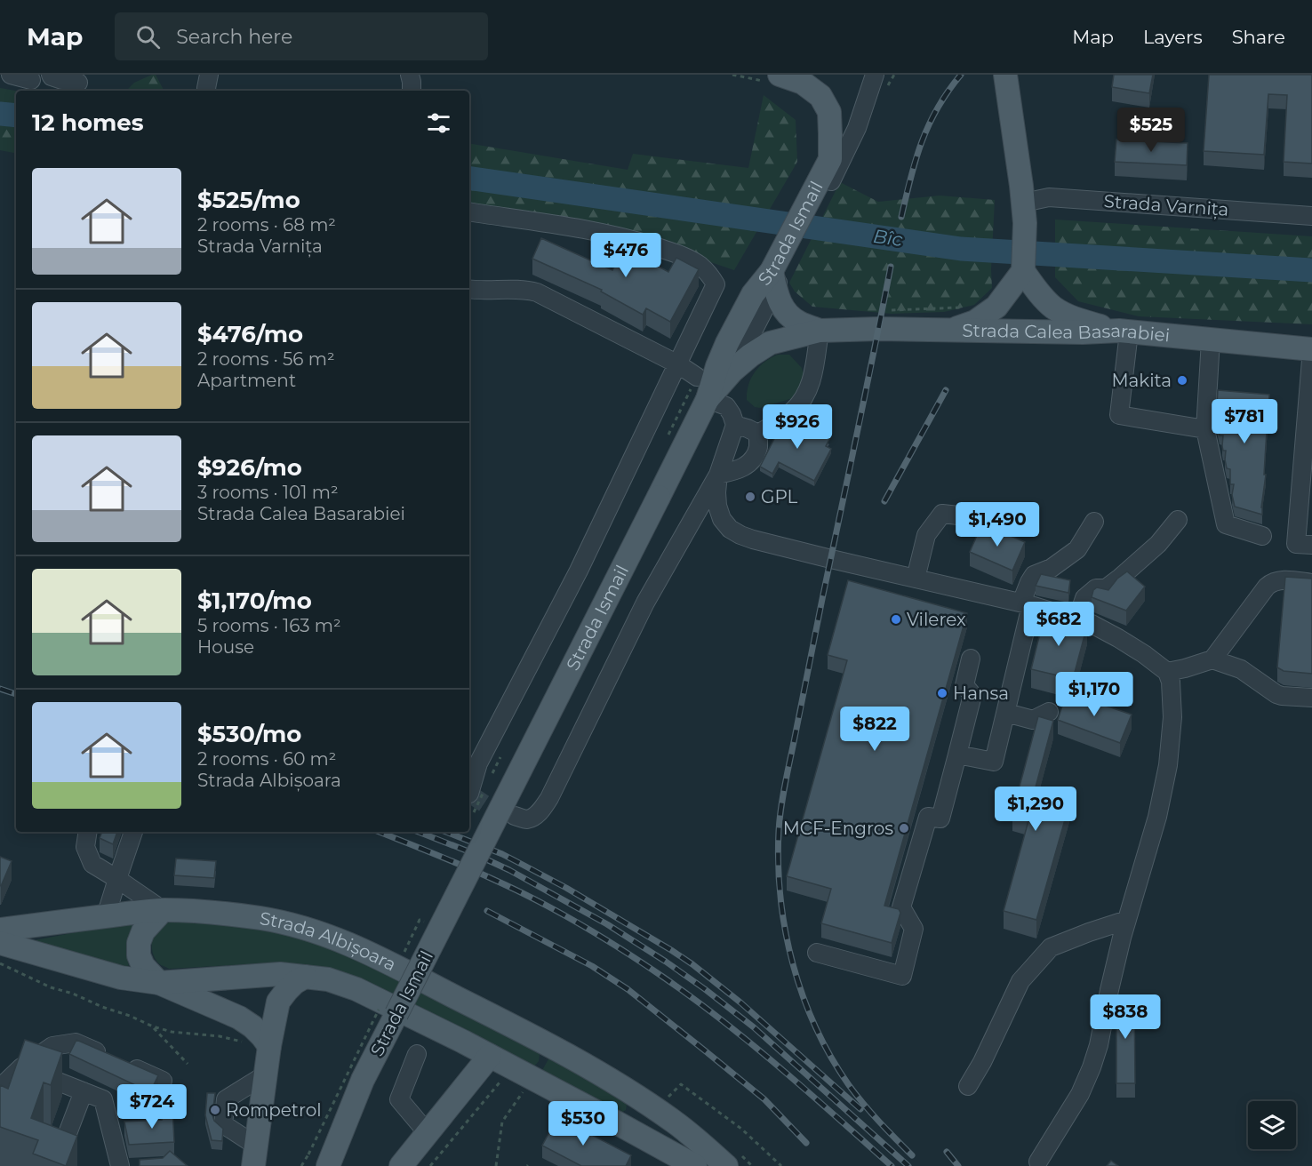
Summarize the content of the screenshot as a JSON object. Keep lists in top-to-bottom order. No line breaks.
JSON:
{"streets":{"main road":["Strada Ismail","Strada Calea Basarabiei","Strada Albișoara"],"street":["Strada Varnița"]},"crossings":[["Strada Ismail","Strada Calea Basarabiei"]],"water":["Bîc"],"places":["Makita","GPL","Vilerex","Hansa","MCF-Engros","Rompetrol"],"page":{"header":"Map","search":"Search here","nav":["Map","Layers","Share"],"heading":"12 homes","price":["$525","$476","$781","$926","$1,490","$682","$1,170","$822","$1,290","$838","$724","$530"],"list":[{"name":"$525/mo","note":"2 rooms · 68 m² · Strada Varnița"},{"name":"$476/mo","note":"2 rooms · 56 m² · Apartment"},{"name":"$926/mo","note":"3 rooms · 101 m² · Strada Calea Basarabiei"},{"name":"$1,170/mo","note":"5 rooms · 163 m² · House"},{"name":"$530/mo","note":"2 rooms · 60 m² · Strada Albișoara"}]}}
